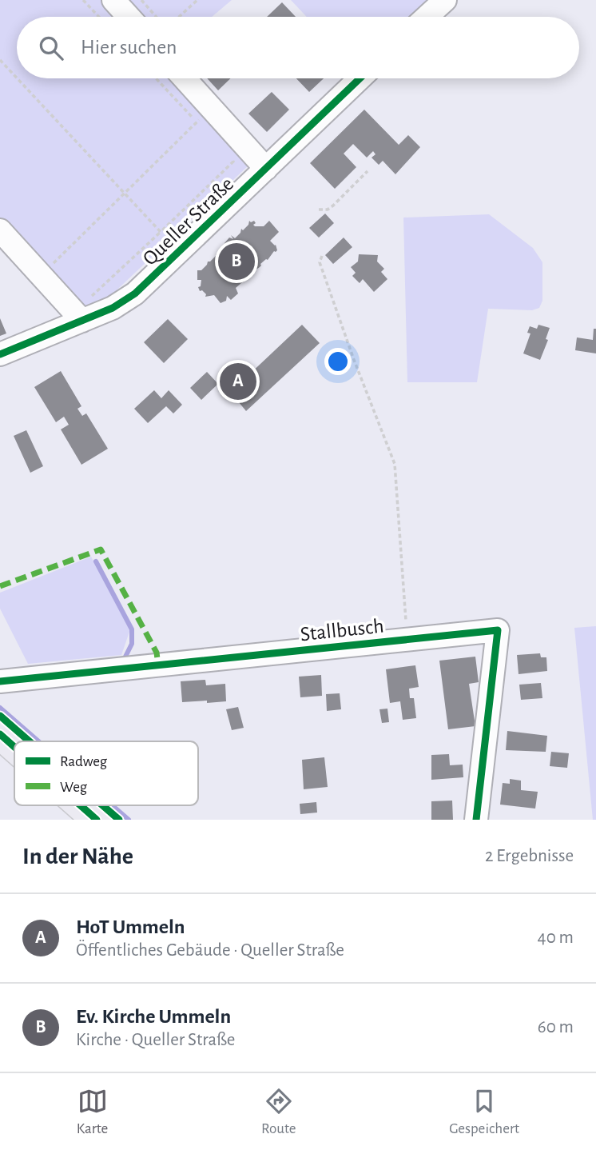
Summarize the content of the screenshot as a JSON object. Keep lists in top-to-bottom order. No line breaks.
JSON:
{"streets":{"street":["Queller Straße","Stallbusch"]},"legend":["Radweg","Weg"],"page":{"search":"Hier suchen","pins":["B","A"],"heading":["In der Nähe","2 Ergebnisse"],"list":[{"mark":"A","name":"HoT Ummeln","note":"Öffentliches Gebäude · Queller Straße","value":"40 m"},{"mark":"B","name":"Ev. Kirche Ummeln","note":"Kirche · Queller Straße","value":"60 m"}],"nav":["Karte","Route","Gespeichert"]}}
